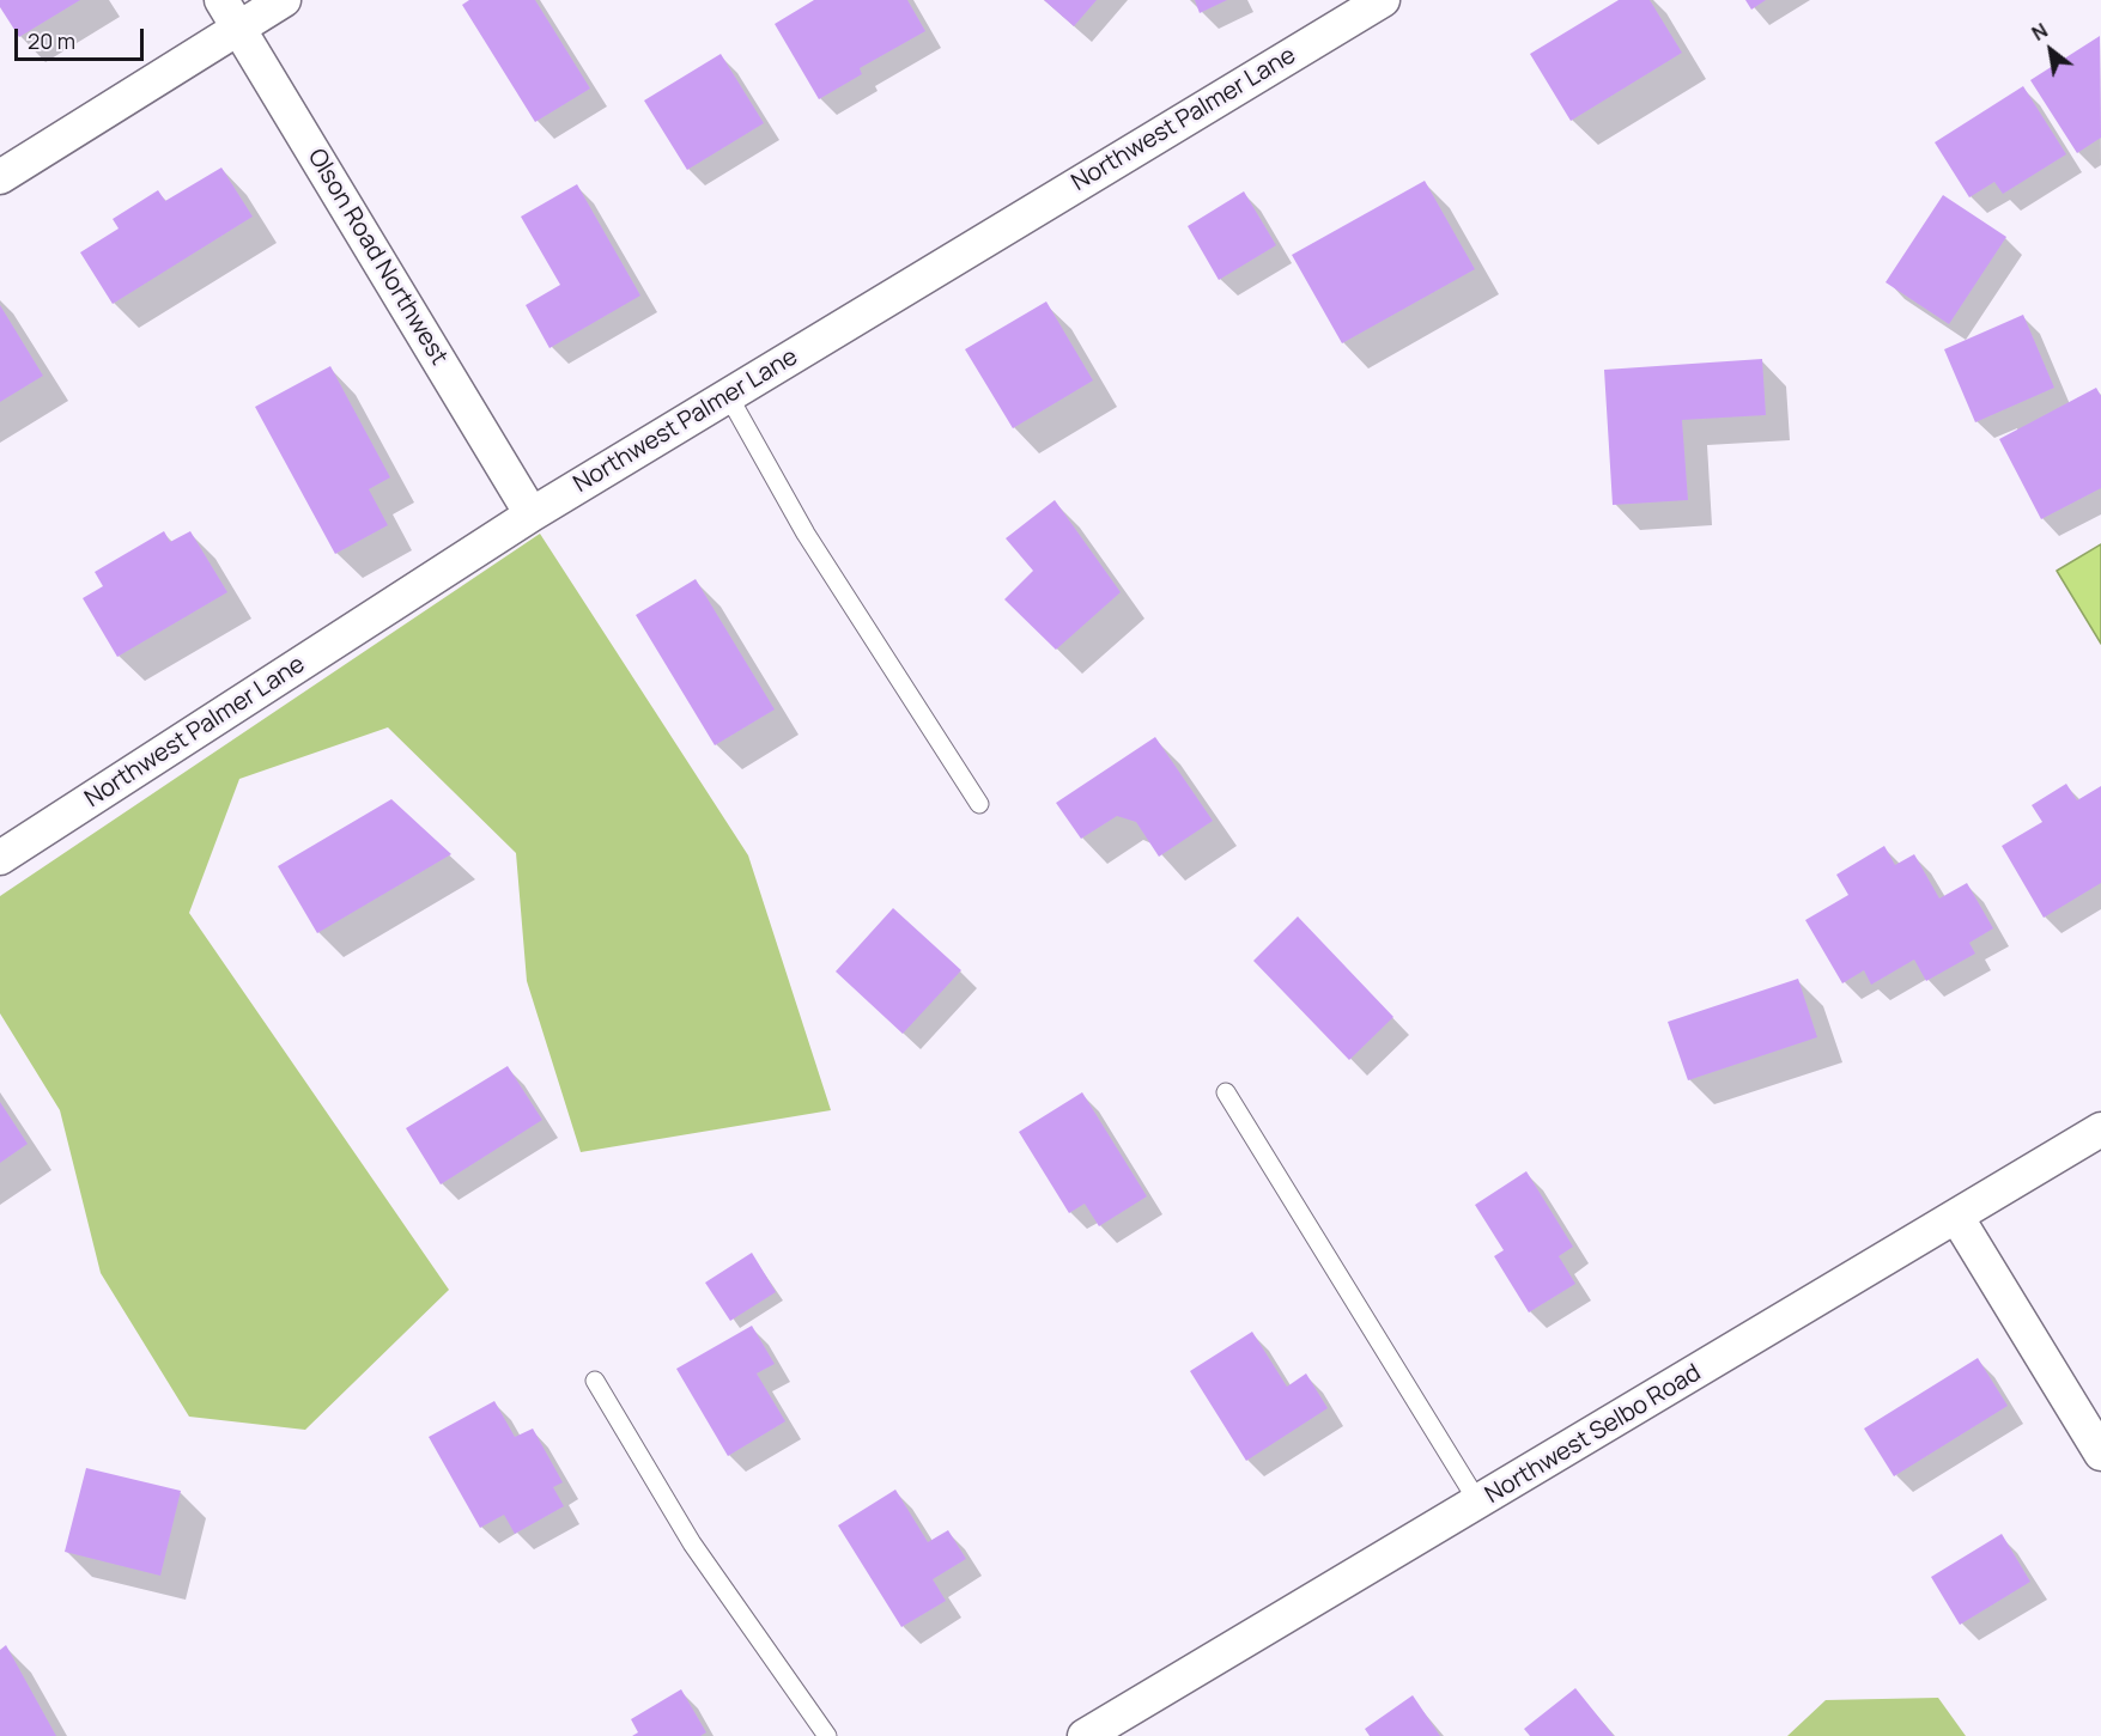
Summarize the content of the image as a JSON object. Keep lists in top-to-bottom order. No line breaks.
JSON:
{"streets":{"street":["Northwest Palmer Lane","Olson Road Northwest","Northwest Selbo Road"]},"crossings":[["Northwest Palmer Lane","Olson Road Northwest"]],"scale_bar":"20 m","north":"top left"}
